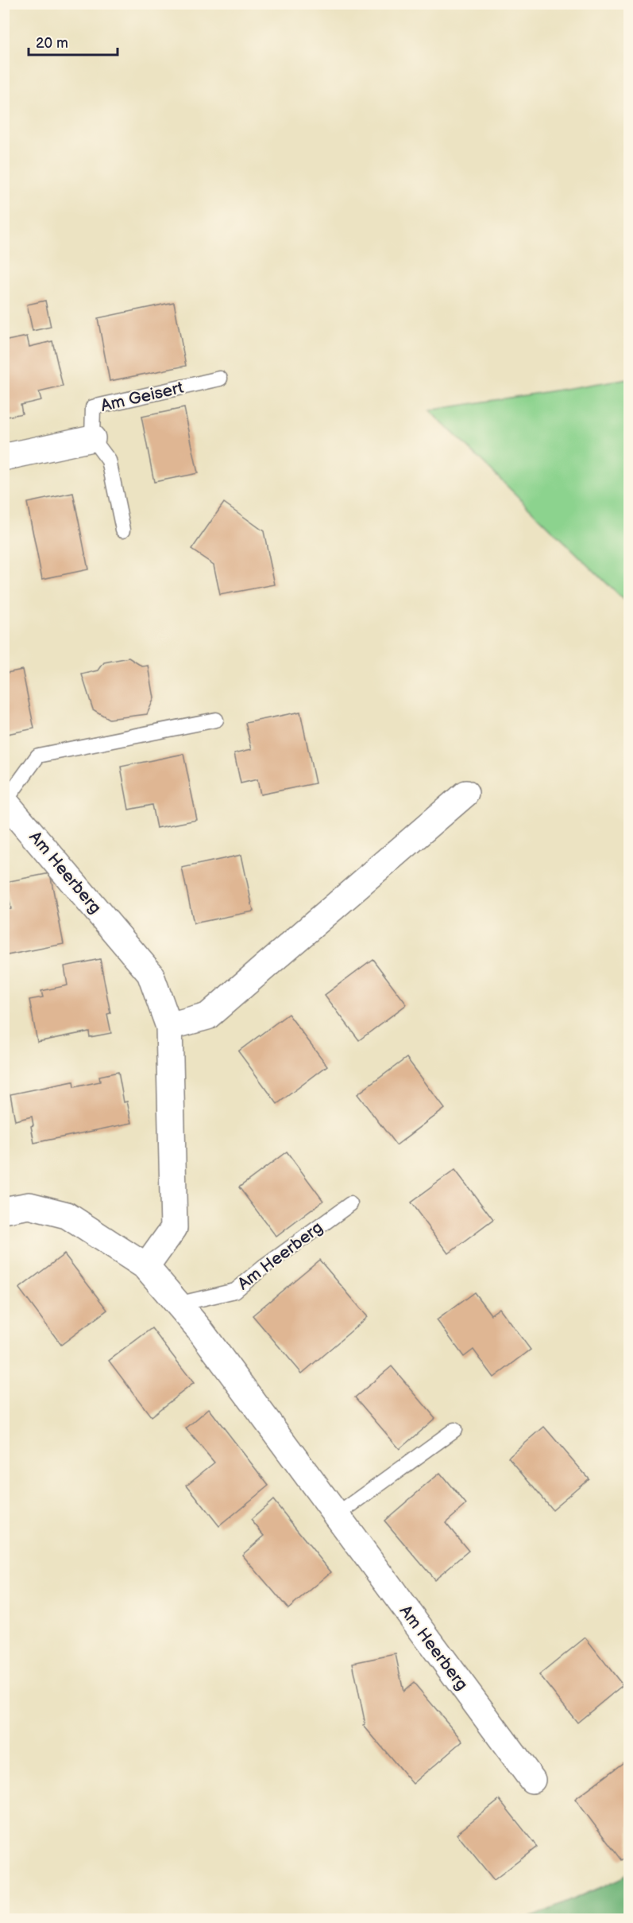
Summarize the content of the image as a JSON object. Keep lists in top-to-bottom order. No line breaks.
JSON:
{"streets":{"street":["Am Geisert","Am Heerberg"]},"scale_bar":"20 m"}
